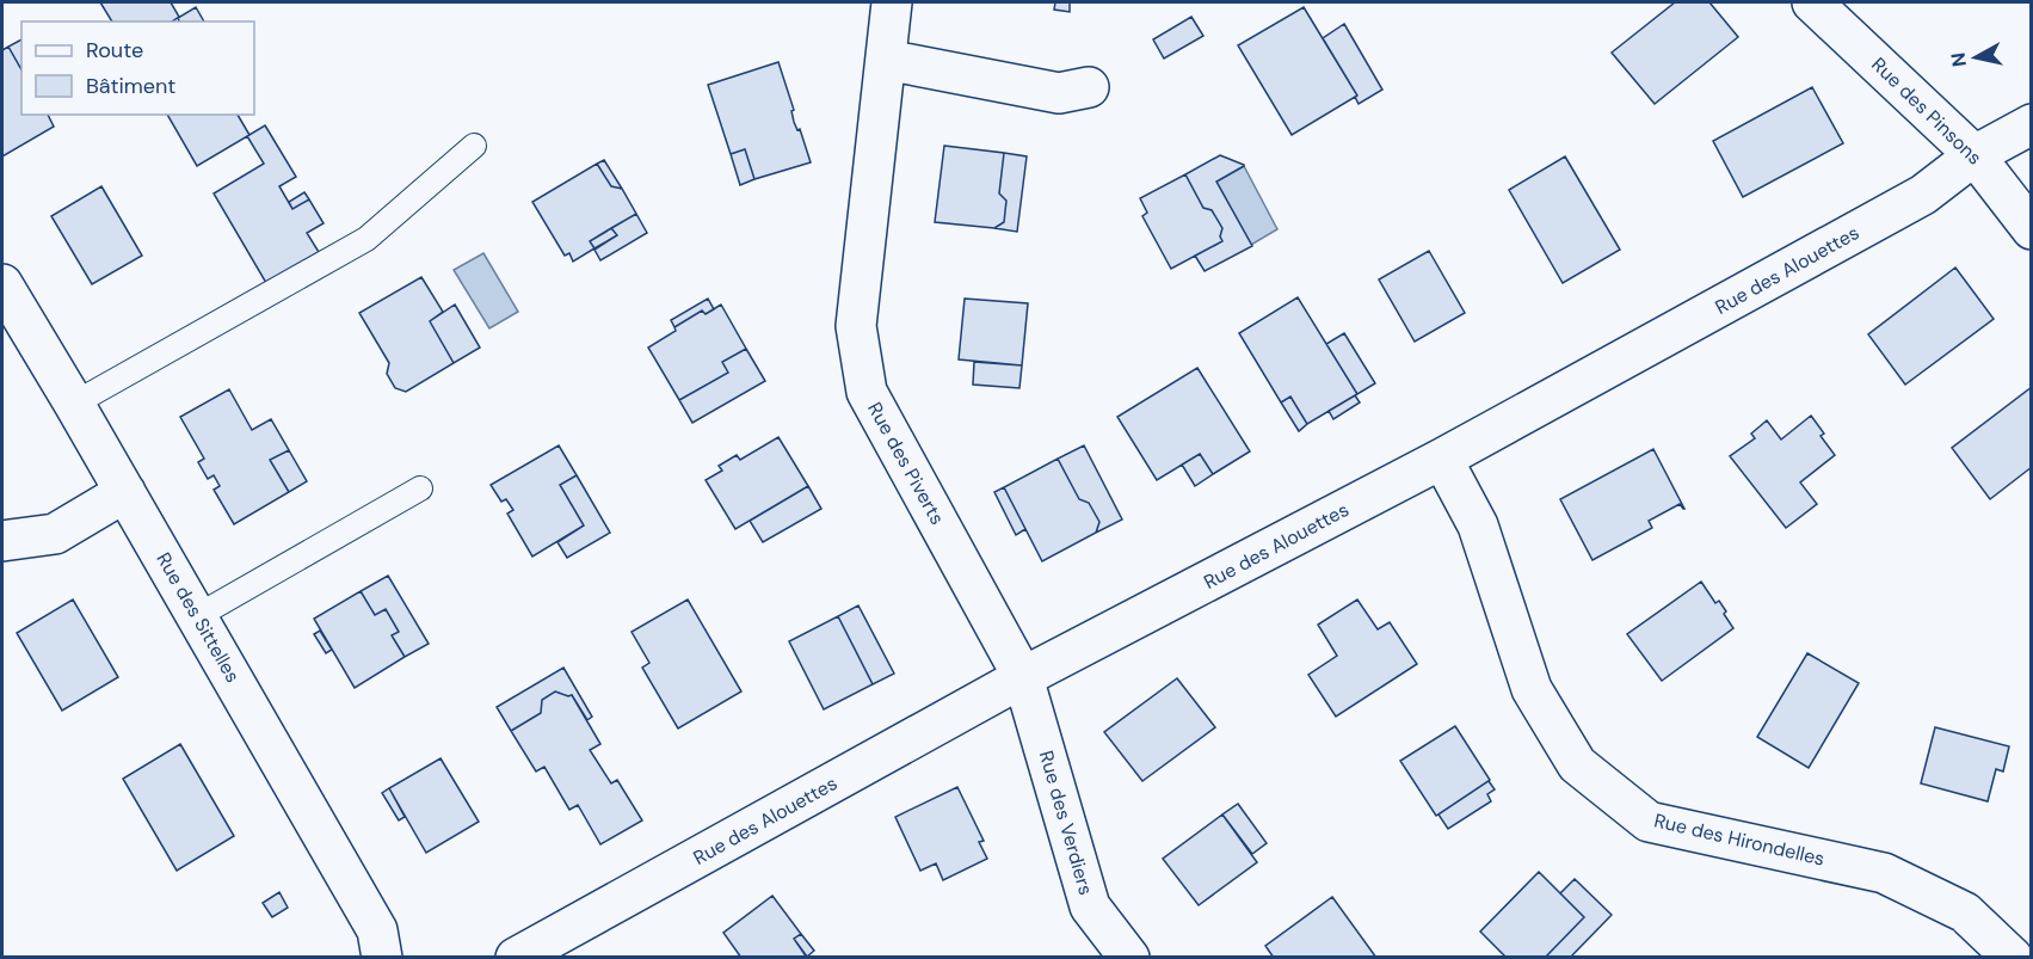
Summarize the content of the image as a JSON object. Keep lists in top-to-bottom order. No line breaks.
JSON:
{"streets":{"street":["Rue des Pinsons","Rue des Alouettes","Rue des Piverts","Rue des Sittelles","Rue des Verdiers","Rue des Hirondelles"]},"crossings":[["Rue des Pinsons","Rue des Alouettes"],["Rue des Alouettes","Rue des Piverts"],["Rue des Alouettes","Rue des Verdiers"],["Rue des Alouettes","Rue des Hirondelles"],["Rue des Piverts","Rue des Verdiers"]],"legend":["Route","Bâtiment"],"north":"left"}
